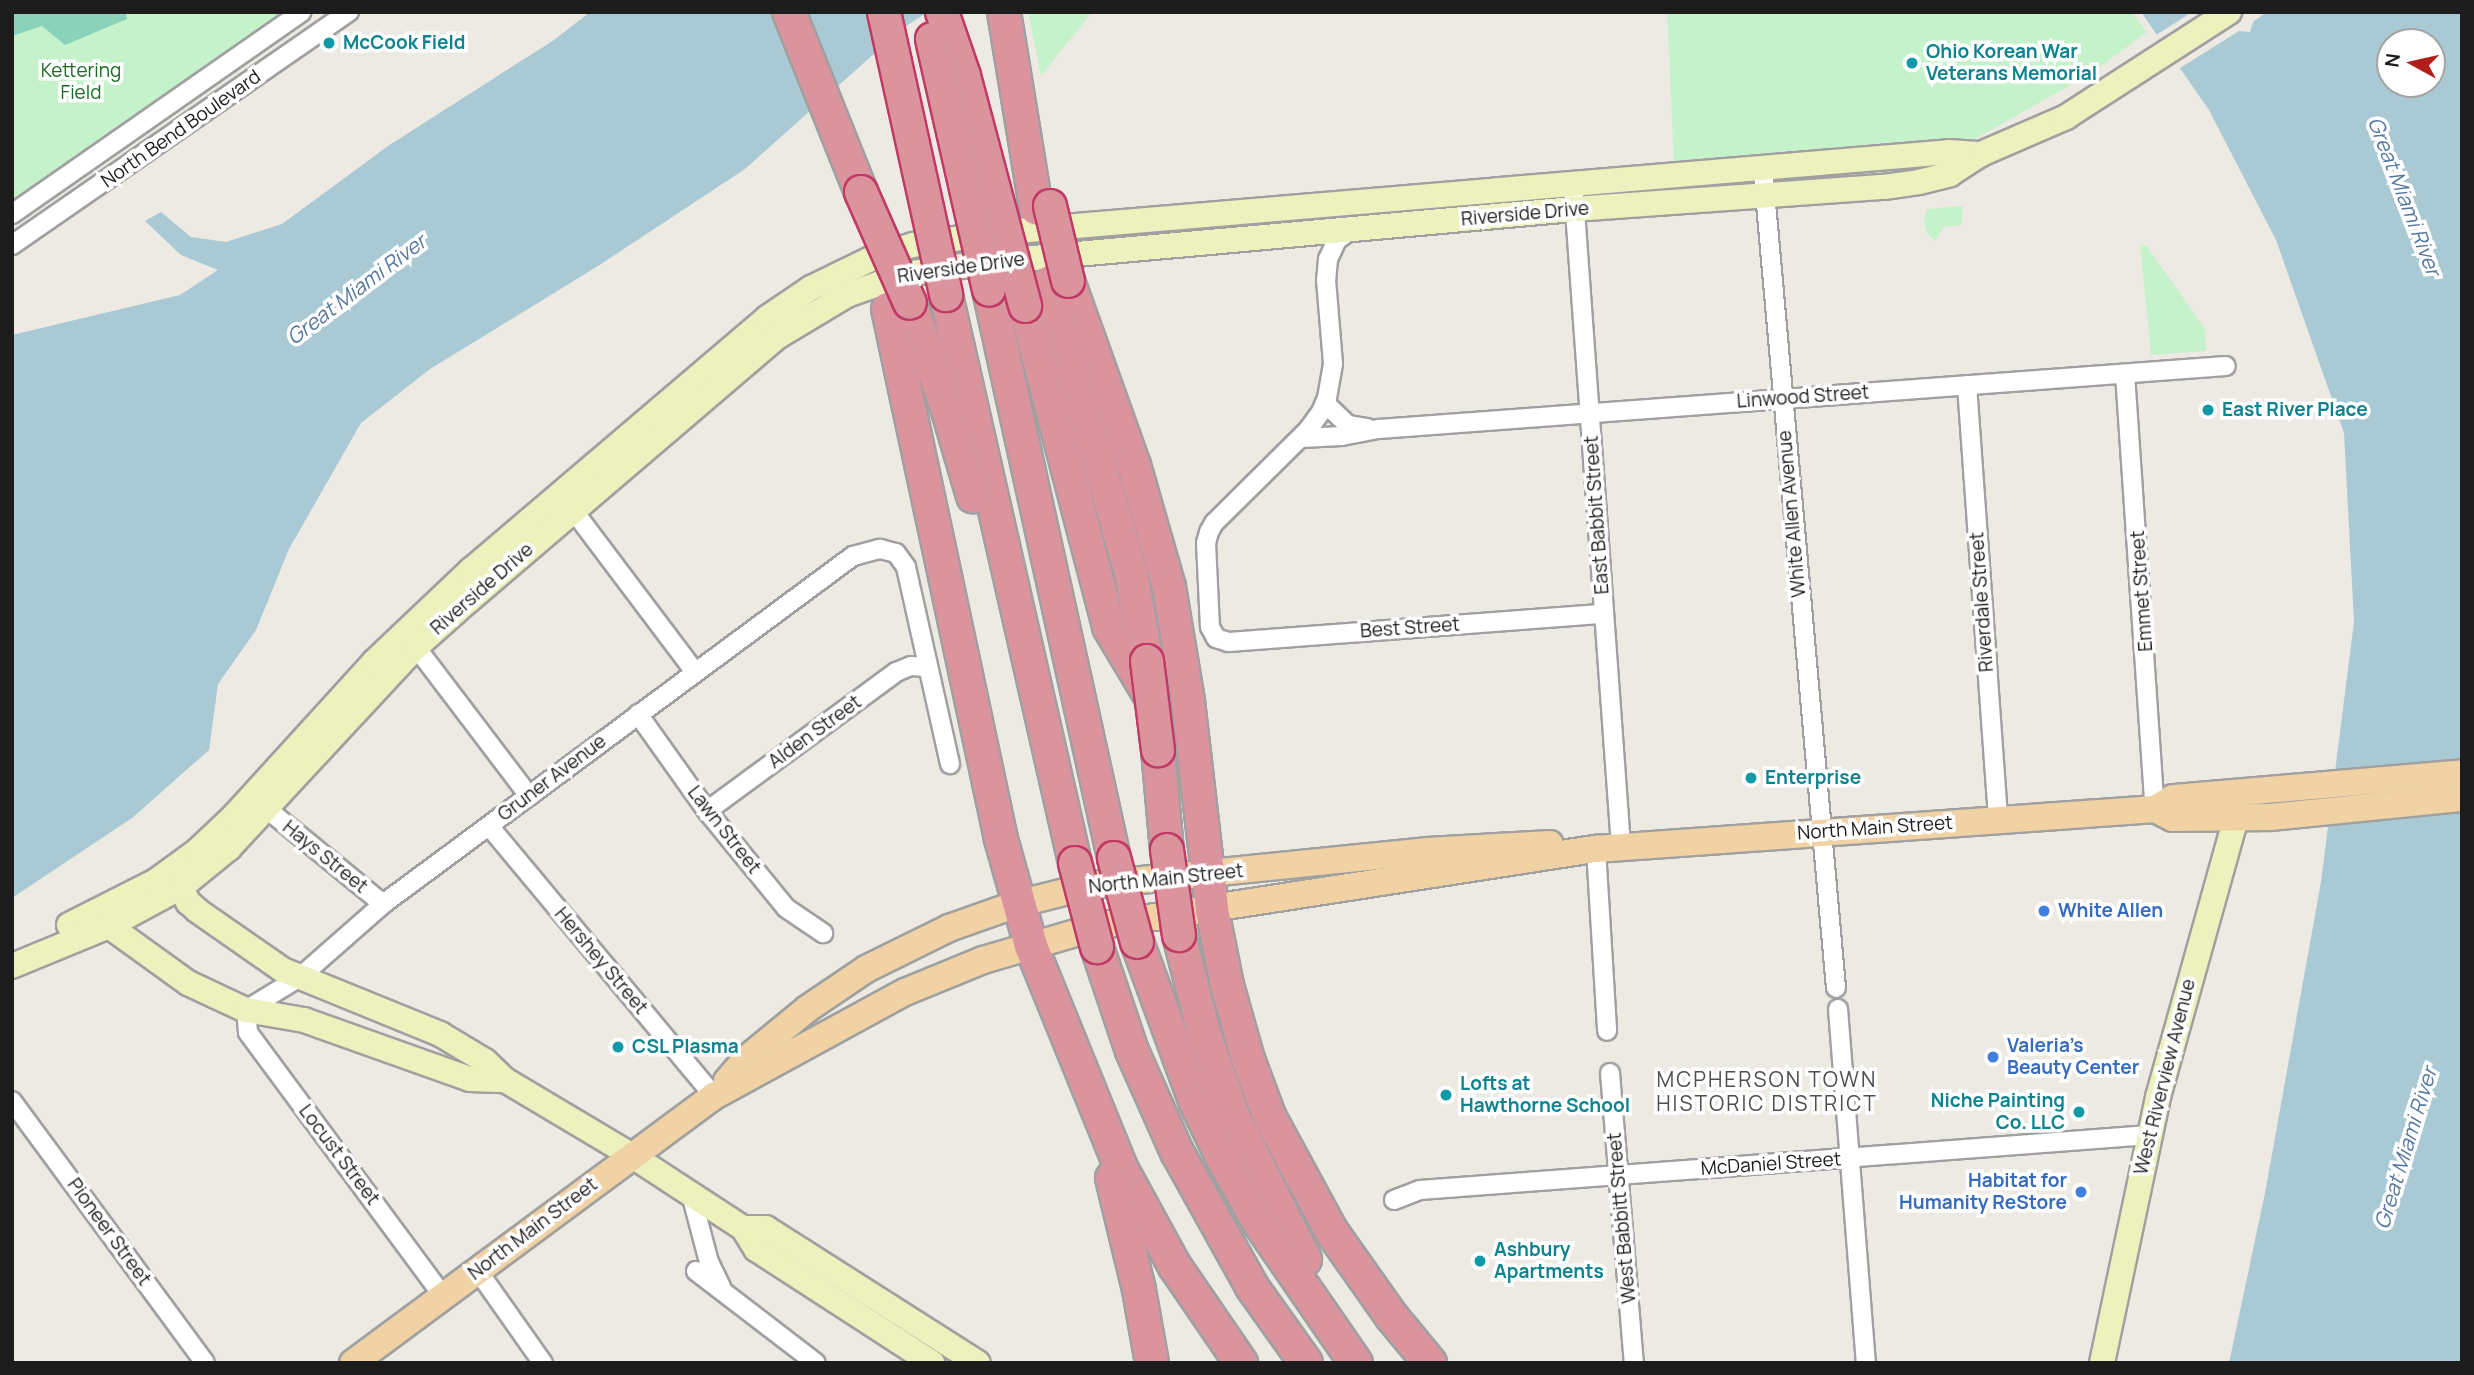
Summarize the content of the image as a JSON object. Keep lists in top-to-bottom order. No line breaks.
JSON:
{"streets":{"main road":["Riverside Drive","North Main Street","West Riverview Avenue"],"street":["North Bend Boulevard","Linwood Street","White Allen Avenue","East Babbit Street","Emmet Street","Riverdale Street","Best Street","Alden Street","Gruner Avenue","Lawn Street","Hays Street","Hershey Street","Locust Street","McDaniel Street","West Babbitt Street","Pioneer Street"]},"crossings":[["Riverside Drive","White Allen Avenue"],["Riverside Drive","East Babbit Street"],["Riverside Drive","Hays Street"],["Linwood Street","White Allen Avenue"],["Linwood Street","East Babbit Street"],["Linwood Street","Emmet Street"],["Linwood Street","Riverdale Street"],["Linwood Street","Best Street"],["White Allen Avenue","North Main Street"],["East Babbit Street","Best Street"],["East Babbit Street","North Main Street"],["Emmet Street","North Main Street"],["Riverdale Street","North Main Street"],["Alden Street","Gruner Avenue"],["Alden Street","Lawn Street"],["Gruner Avenue","Lawn Street"],["Gruner Avenue","Hays Street"],["Gruner Avenue","Hershey Street"],["Gruner Avenue","Locust Street"],["North Main Street","Hershey Street"],["North Main Street","West Riverview Avenue"],["North Main Street","Locust Street"],["West Riverview Avenue","McDaniel Street"],["McDaniel Street","West Babbitt Street"]],"districts":["MCPHERSON TOWN HISTORIC DISTRICT"],"water":["Great Miami River"],"parks":["Kettering Field"],"places":["McCook Field","Ohio Korean War Veterans Memorial","East River Place","Enterprise","White Allen","CSL Plasma","Valeria’s Beauty Center","Lofts at Hawthorne School","Niche Painting Co. LLC","Habitat for Humanity ReStore","Ashbury Apartments"],"north":"left"}
